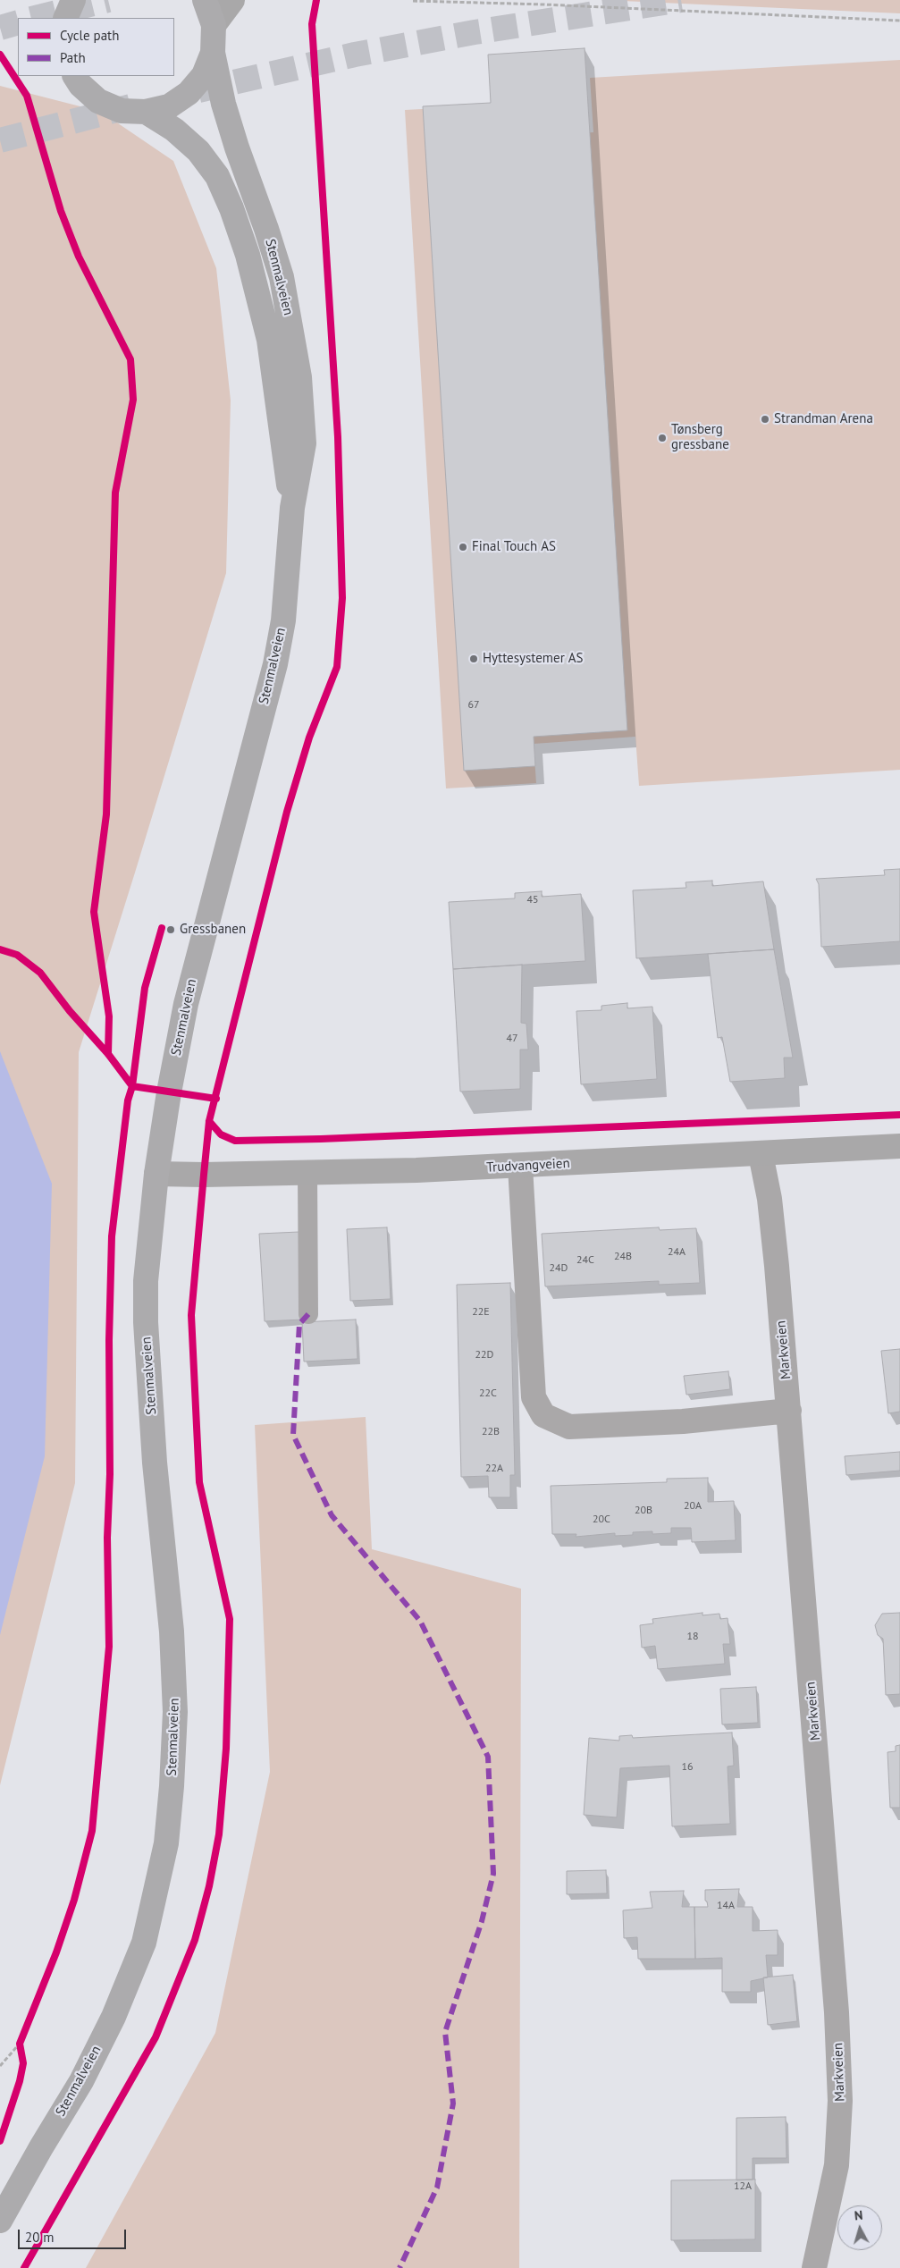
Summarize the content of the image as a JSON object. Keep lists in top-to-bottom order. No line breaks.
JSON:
{"streets":{"main road":["Stenmalveien","Trudvangveien"],"street":["Markveien"]},"crossings":[["Stenmalveien","Trudvangveien"],["Trudvangveien","Markveien"]],"places":["Strandman Arena","Tønsberg gressbane","Final Touch AS","Hyttesystemer AS","Gressbanen"],"house_numbers":["67","45","47","24A","24B","24C","24D","22E","22D","22C","22B","22A","20A","20B","20C","18","16","14A","12A"],"legend":["Cycle path","Path"],"scale_bar":"20 m","north":"top"}
